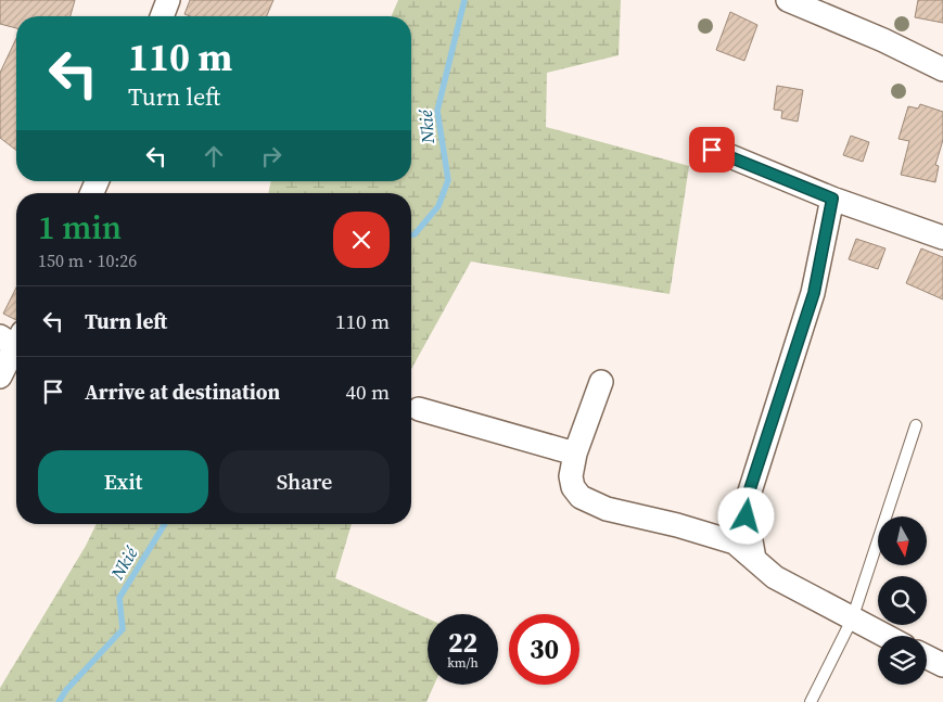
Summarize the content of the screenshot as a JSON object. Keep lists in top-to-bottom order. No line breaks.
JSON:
{"water":["Nkié"],"north":"bottom","page":{"turn":["110 m","Turn left"],"heading":["1 min","150 m · 10:26"],"list":[{"name":"Turn left","value":"110 m"},{"name":"Arrive at destination","value":"40 m"}],"buttons":["Exit","Share"],"speed":"22 km/h","limit":"30"}}
